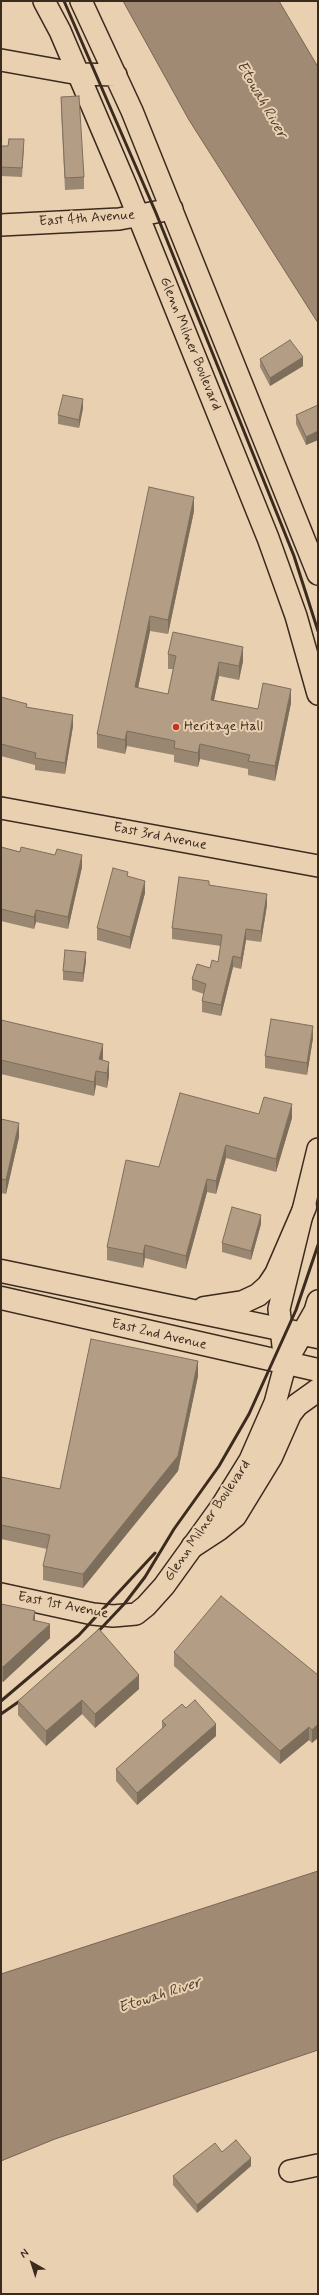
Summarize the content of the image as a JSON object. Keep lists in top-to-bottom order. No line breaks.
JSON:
{"streets":{"main road":["East 2nd Avenue"],"street":["East 4th Avenue","Glenn Milner Boulevard","East 3rd Avenue","East 1st Avenue"]},"crossings":[["East 4th Avenue","Glenn Milner Boulevard"],["Glenn Milner Boulevard","East 2nd Avenue"],["Glenn Milner Boulevard","East 1st Avenue"]],"water":["Etowah River"],"places":["Heritage Hall"],"north":"top left"}
